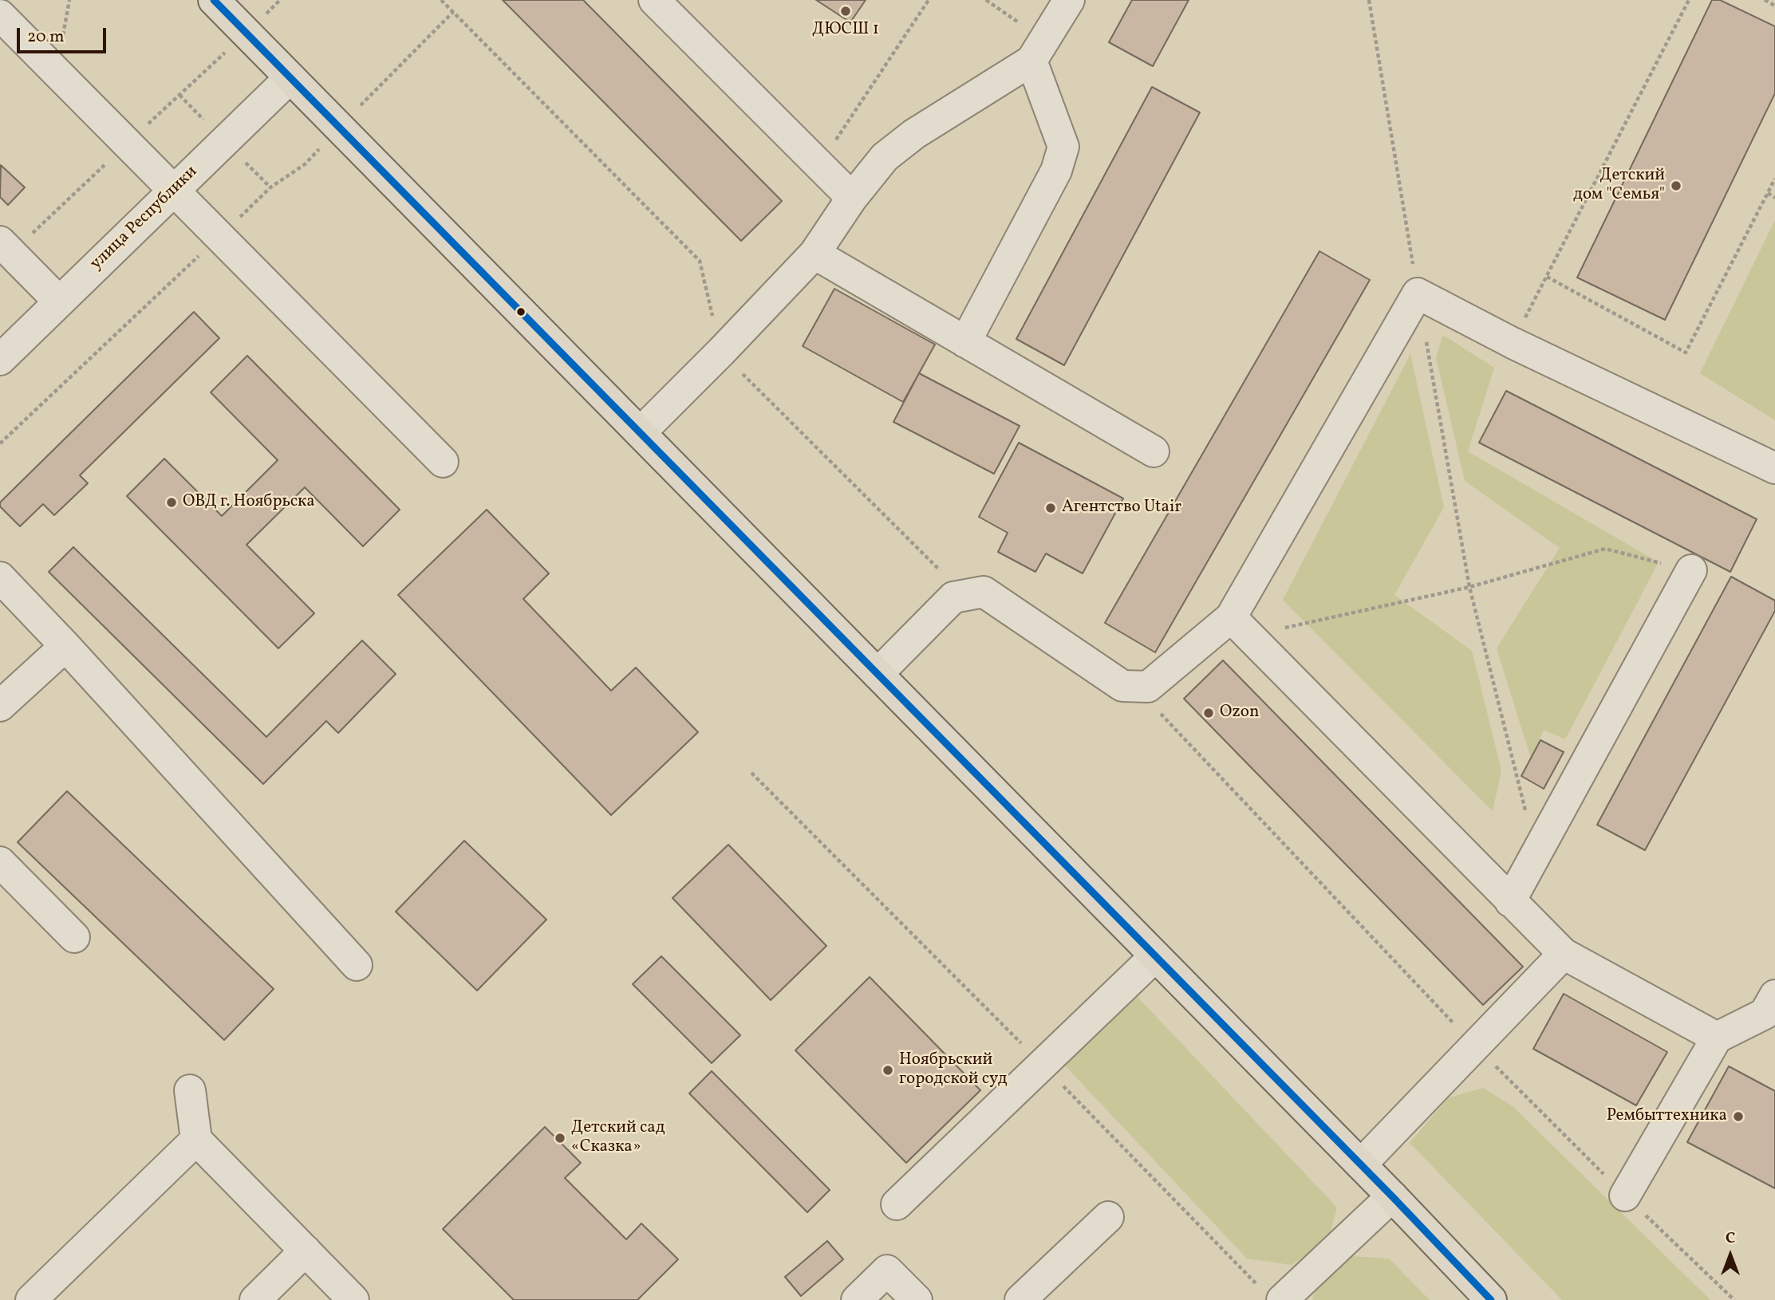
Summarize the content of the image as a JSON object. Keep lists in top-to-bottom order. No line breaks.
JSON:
{"streets":{"street":["улица Республики"]},"places":["ДЮСШ 1","Детский дом \"Семья\"","ОВД г. Ноябрьска","Агентство Utair","Ozon","Ноябрьский городской суд","Рембыттехника","Детский сад «Сказка»"],"scale_bar":"20 m","north":"top"}
